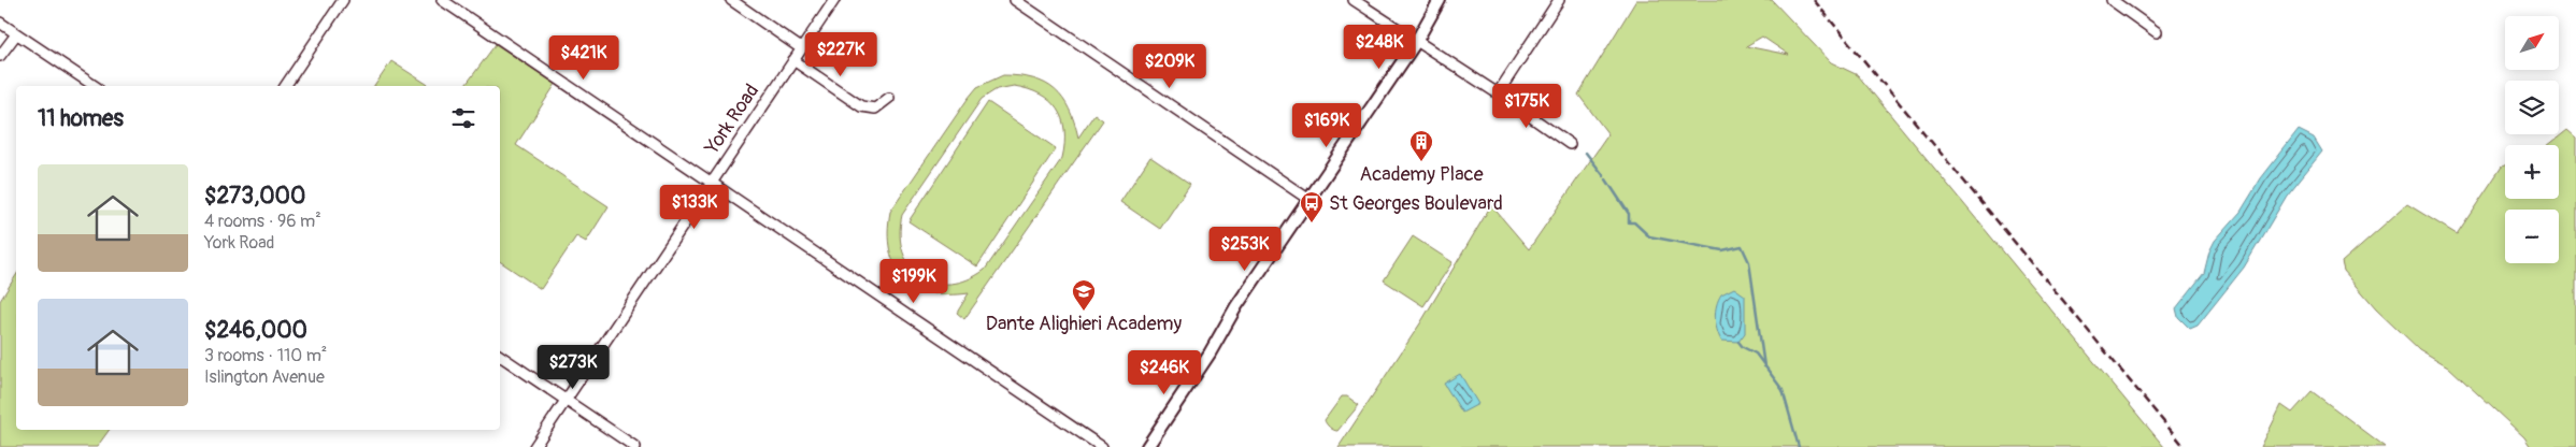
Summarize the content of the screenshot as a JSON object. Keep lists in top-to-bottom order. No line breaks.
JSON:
{"streets":{"street":["York Road"]},"places":{"building":["Academy Place"],"bus stop":["St Georges Boulevard"],"school or university":["Dante Alighieri Academy"]},"north":"top right","page":{"map_buttons":["+","−"],"price":["$248K","$227K","$421K","$209K","$175K","$169K","$133K","$253K","$199K","$273K","$246K"],"heading":"11 homes","list":[{"name":"$273,000","note":"4 rooms · 96 m² · York Road"},{"name":"$246,000","note":"3 rooms · 110 m² · Islington Avenue"}]}}
